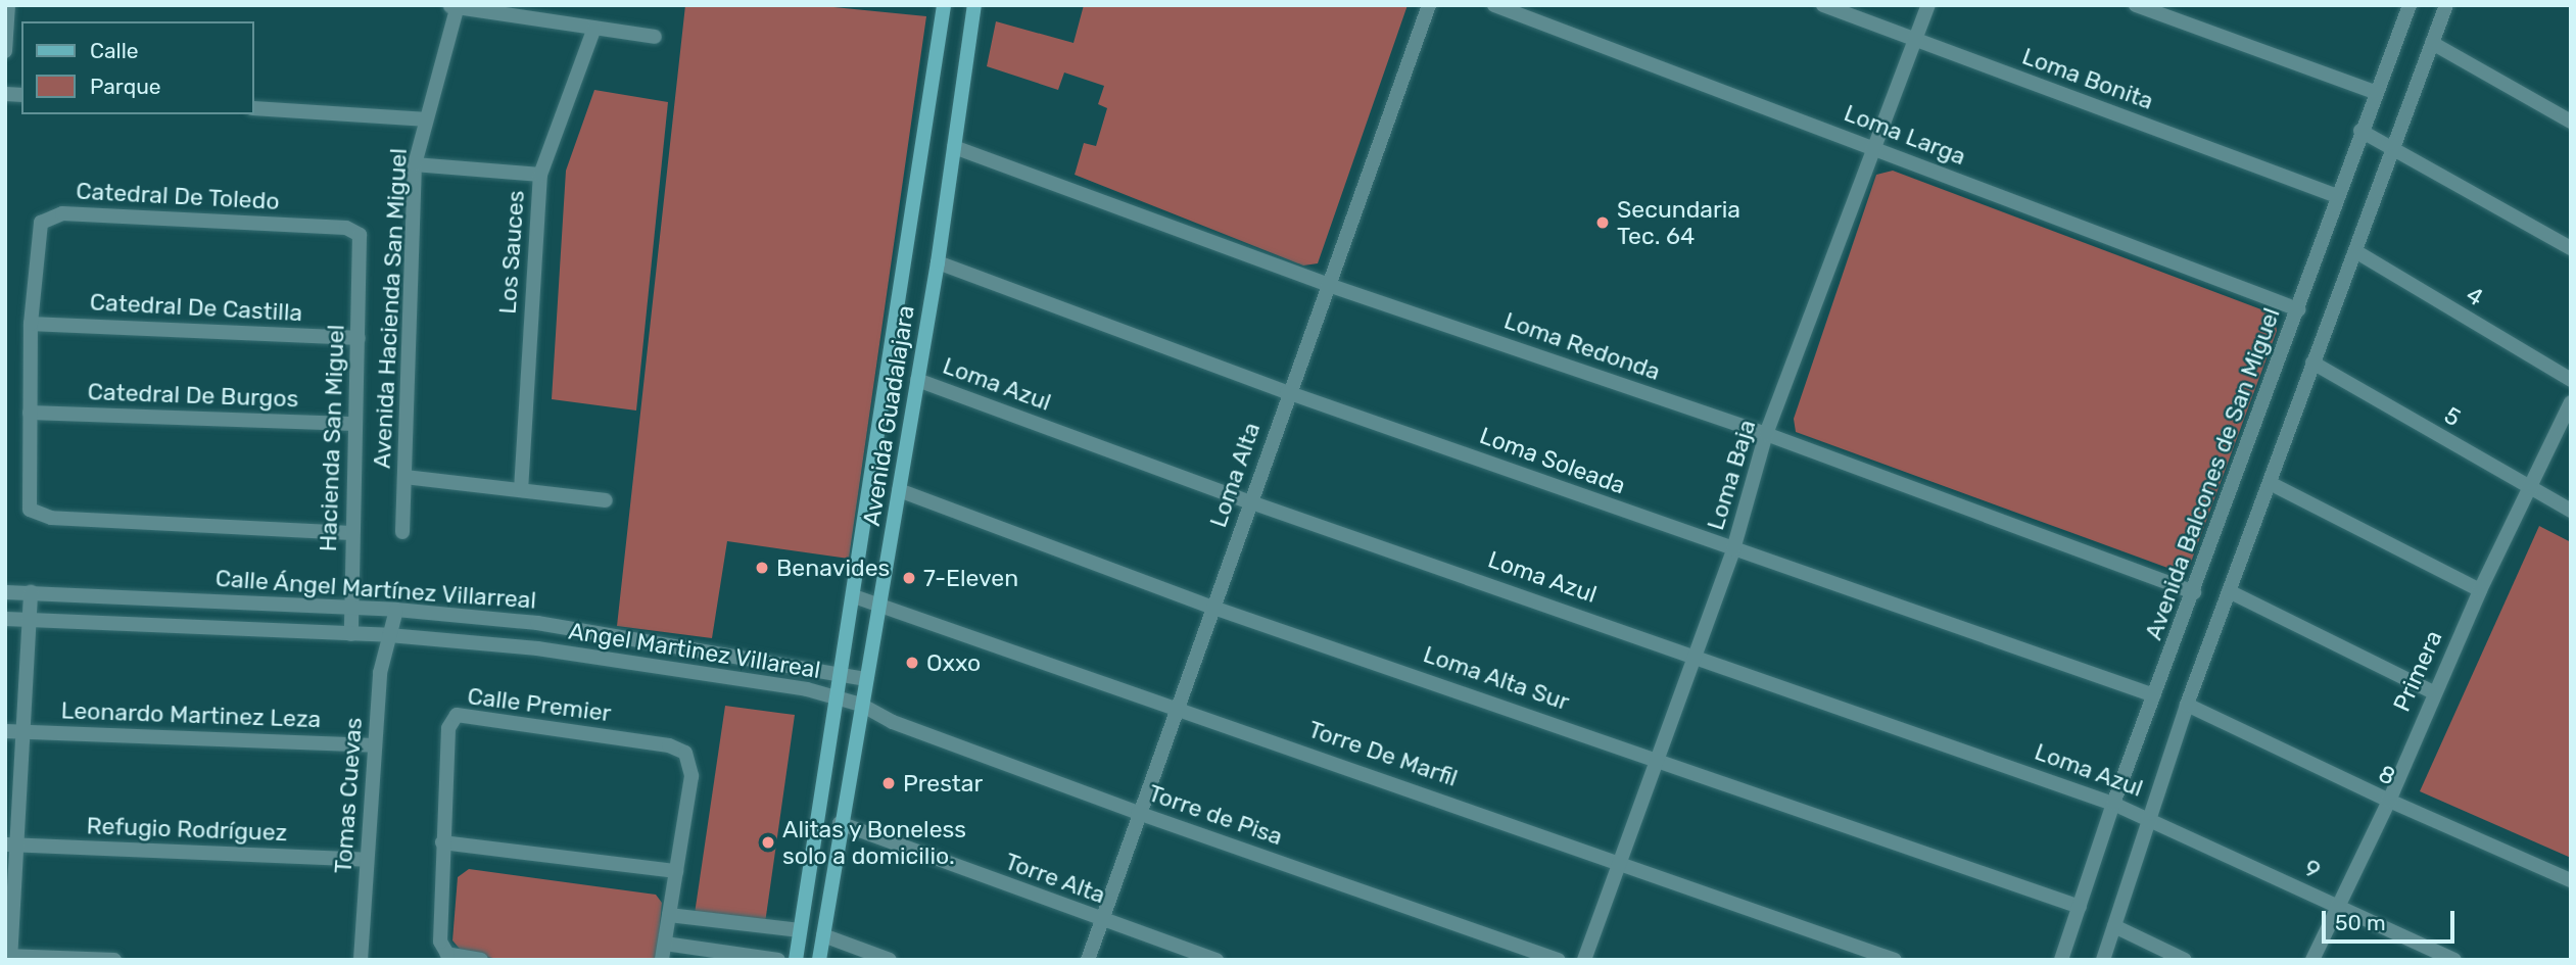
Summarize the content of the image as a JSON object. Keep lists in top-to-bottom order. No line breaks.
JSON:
{"streets":{"main road":["Avenida Guadalajara"],"street":["Loma Bonita","Loma Larga","Catedral De Toledo","Los Sauces","4","Catedral De Castilla","Avenida Hacienda San Miguel","Loma Redonda","Loma Azul","Catedral De Burgos","5","Hacienda San Miguel","Loma Soleada","Avenida Balcones de San Miguel","Loma Alta","Loma Baja","Calle Ángel Martínez Villarreal","Angel Martinez Villareal","Primera","Loma Alta Sur","Calle Premier","Leonardo Martinez Leza","Torre De Marfil","8","Tomas Cuevas","Torre de Pisa","Refugio Rodríguez","9","Torre Alta"]},"crossings":[["Loma Bonita","Avenida Balcones de San Miguel"],["Loma Bonita","Loma Baja"],["Loma Larga","Avenida Balcones de San Miguel"],["Loma Larga","Loma Baja"],["Catedral De Toledo","Catedral De Castilla"],["Catedral De Toledo","Catedral De Burgos"],["Catedral De Toledo","Hacienda San Miguel"],["Catedral De Castilla","Hacienda San Miguel"],["Loma Redonda","Avenida Guadalajara"],["Loma Redonda","Avenida Balcones de San Miguel"],["Loma Redonda","Loma Alta"],["Loma Redonda","Loma Baja"],["Loma Azul","Avenida Guadalajara"],["Loma Azul","Avenida Balcones de San Miguel"],["Loma Azul","Loma Alta"],["Loma Azul","Loma Baja"],["Loma Azul","9"],["Catedral De Burgos","Hacienda San Miguel"],["Avenida Guadalajara","Loma Soleada"],["Avenida Guadalajara","Calle Ángel Martínez Villarreal"],["Avenida Guadalajara","Angel Martinez Villareal"],["Avenida Guadalajara","Loma Alta Sur"],["Avenida Guadalajara","Torre De Marfil"],["Avenida Guadalajara","Torre de Pisa"],["Avenida Guadalajara","Torre Alta"],["5","Primera"],["Hacienda San Miguel","Calle Ángel Martínez Villarreal"],["Hacienda San Miguel","Angel Martinez Villareal"],["Loma Soleada","Avenida Balcones de San Miguel"],["Loma Soleada","Loma Alta"],["Loma Soleada","Loma Baja"],["Avenida Balcones de San Miguel","Loma Alta Sur"],["Loma Alta","Loma Alta Sur"],["Loma Alta","Torre De Marfil"],["Loma Alta","Torre de Pisa"],["Loma Alta","Torre Alta"],["Loma Baja","Loma Alta Sur"],["Loma Baja","Torre De Marfil"],["Angel Martinez Villareal","Tomas Cuevas"],["Angel Martinez Villareal","Torre de Pisa"],["Primera","8"],["Primera","9"],["Leonardo Martinez Leza","Tomas Cuevas"],["Tomas Cuevas","Refugio Rodríguez"]],"places":["Secundaria Tec. 64","Benavides","7-Eleven","Oxxo","Prestar","Alitas y Boneless solo a domicilio."],"legend":["Calle","Parque"],"scale_bar":"50 m"}
